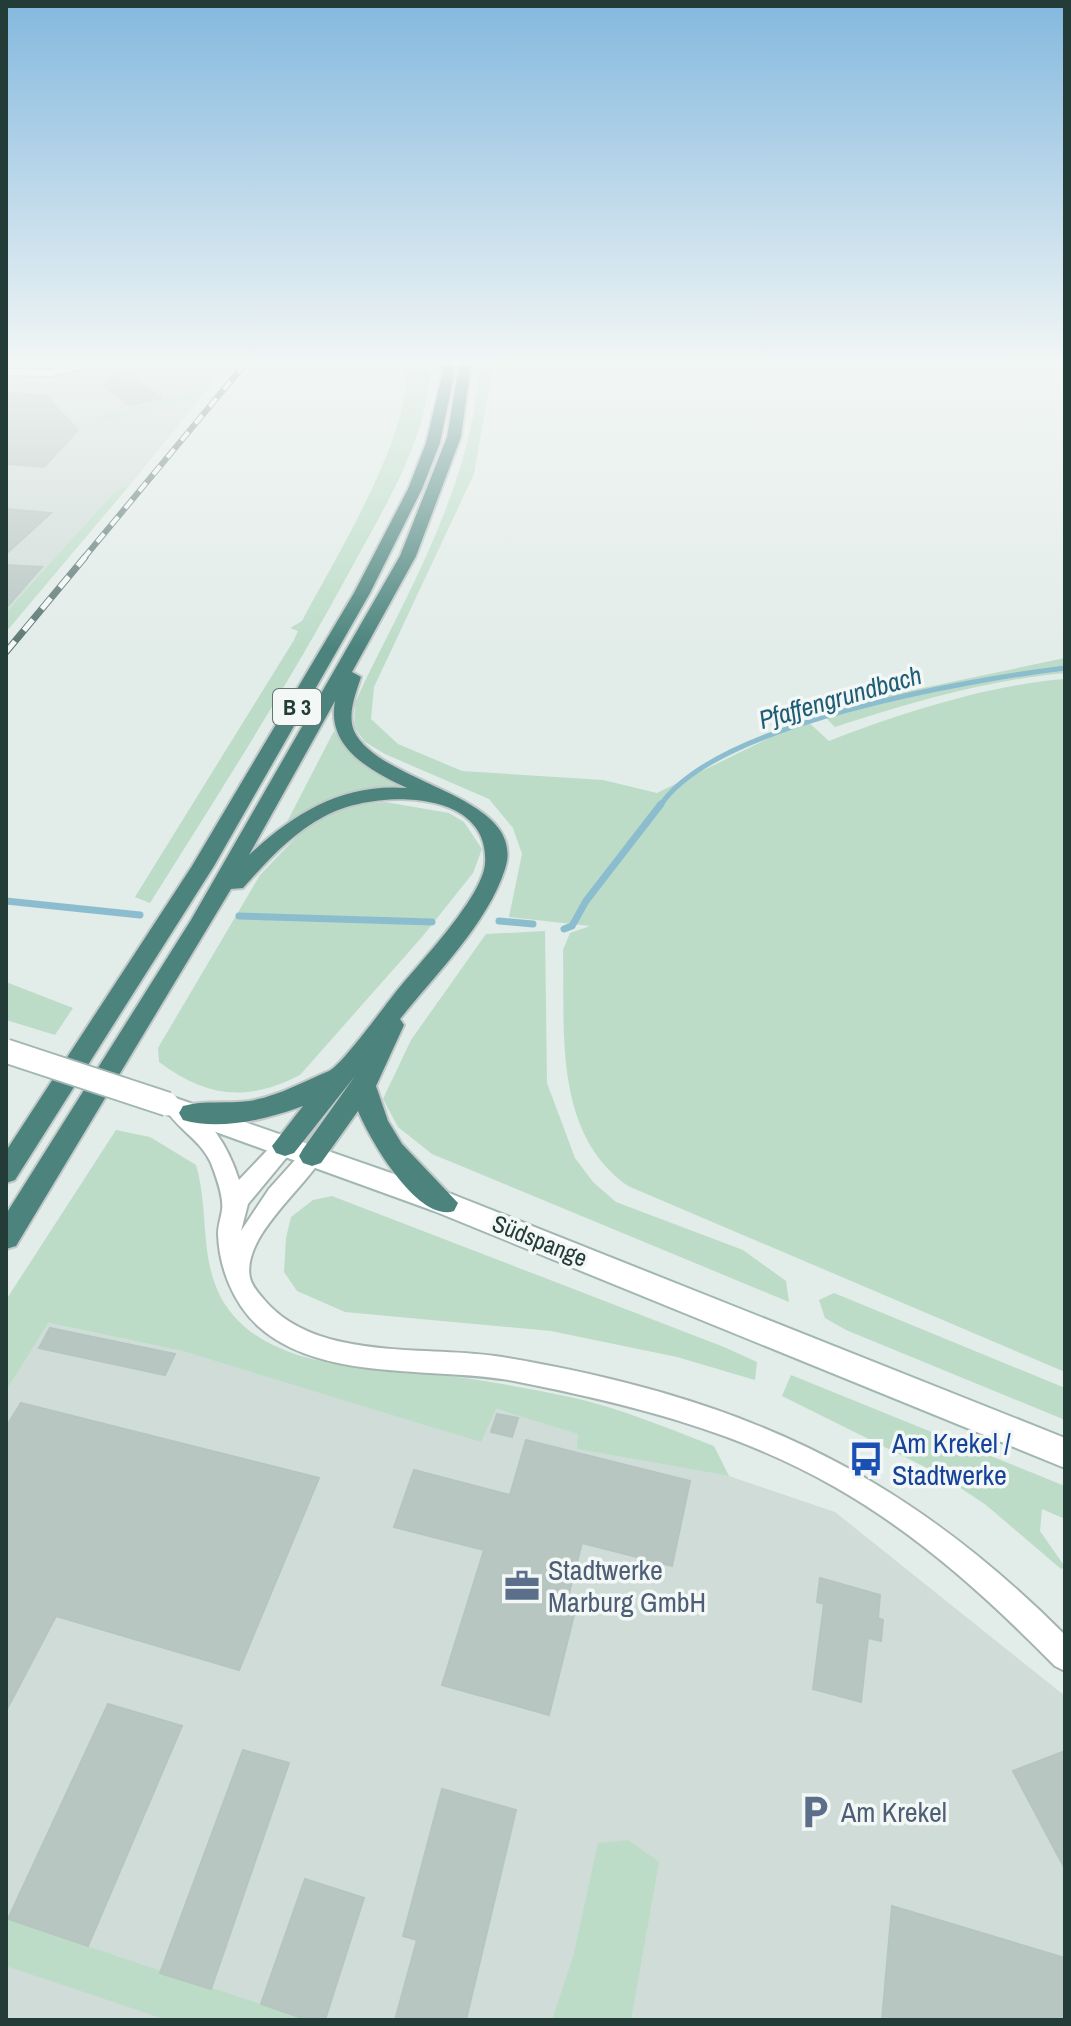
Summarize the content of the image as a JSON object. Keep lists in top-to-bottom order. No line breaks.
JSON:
{"streets":{"highway":["B 3"],"main road":["Südspange"]},"crossings":[["B 3","Südspange"]],"water":["Pfaffengrundbach"],"places":{"bus stop":["Am Krekel / Stadtwerke"],"office":["Stadtwerke Marburg GmbH"],"parking":["Am Krekel"]}}
